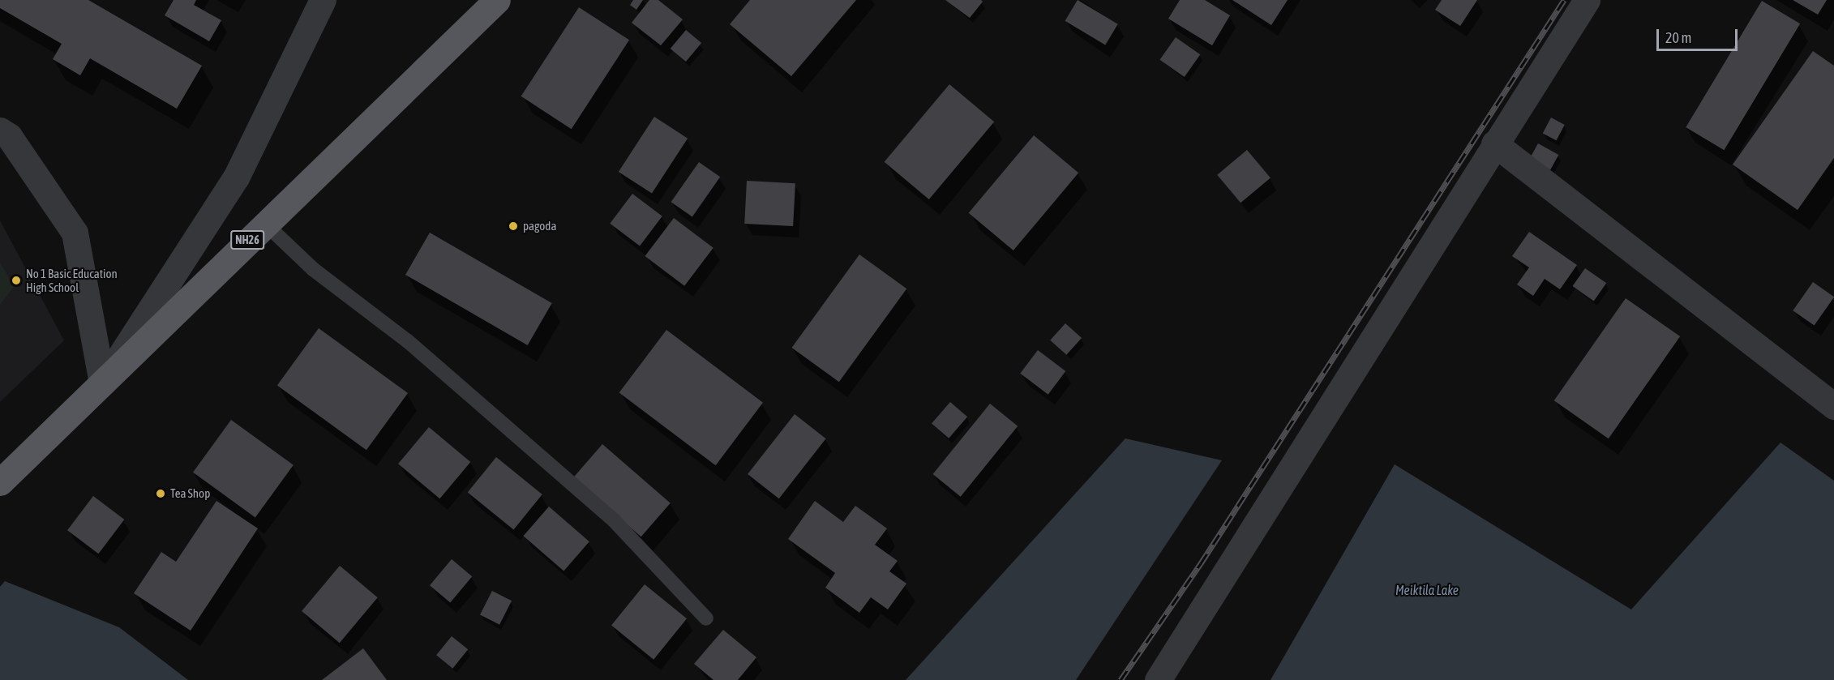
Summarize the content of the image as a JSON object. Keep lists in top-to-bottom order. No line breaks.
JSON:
{"streets":{"highway":["NH26"]},"water":["Meiktila Lake"],"places":["pagoda","No 1 Basic Education High School","Tea Shop"],"scale_bar":"20 m"}
